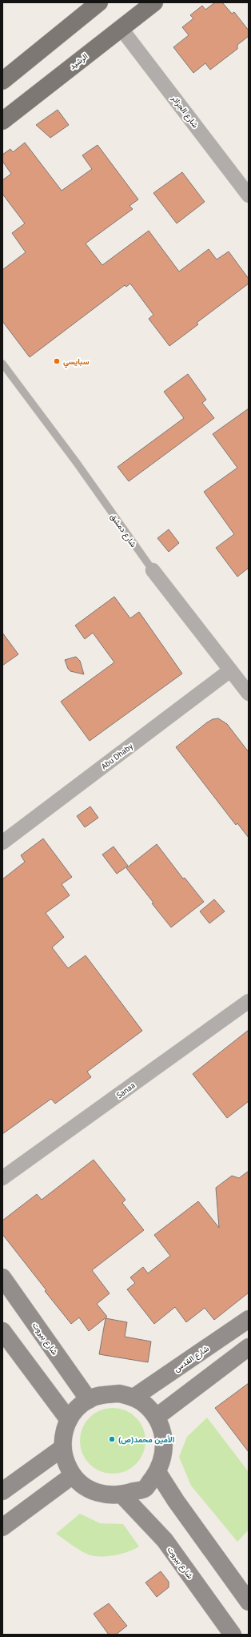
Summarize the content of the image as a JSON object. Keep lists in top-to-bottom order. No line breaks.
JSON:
{"streets":{"main road":["الرشيد","شارع بيروت","شارع القدس"],"street":["شارع الجزائر","شارع دمشق","Abu Dhaby","Sanaa"]},"crossings":[["الرشيد","شارع الجزائر"],["شارع دمشق","Abu Dhaby"],["شارع بيروت","شارع القدس"]],"places":["سبايسي","الأمين محمد(ص)"]}
